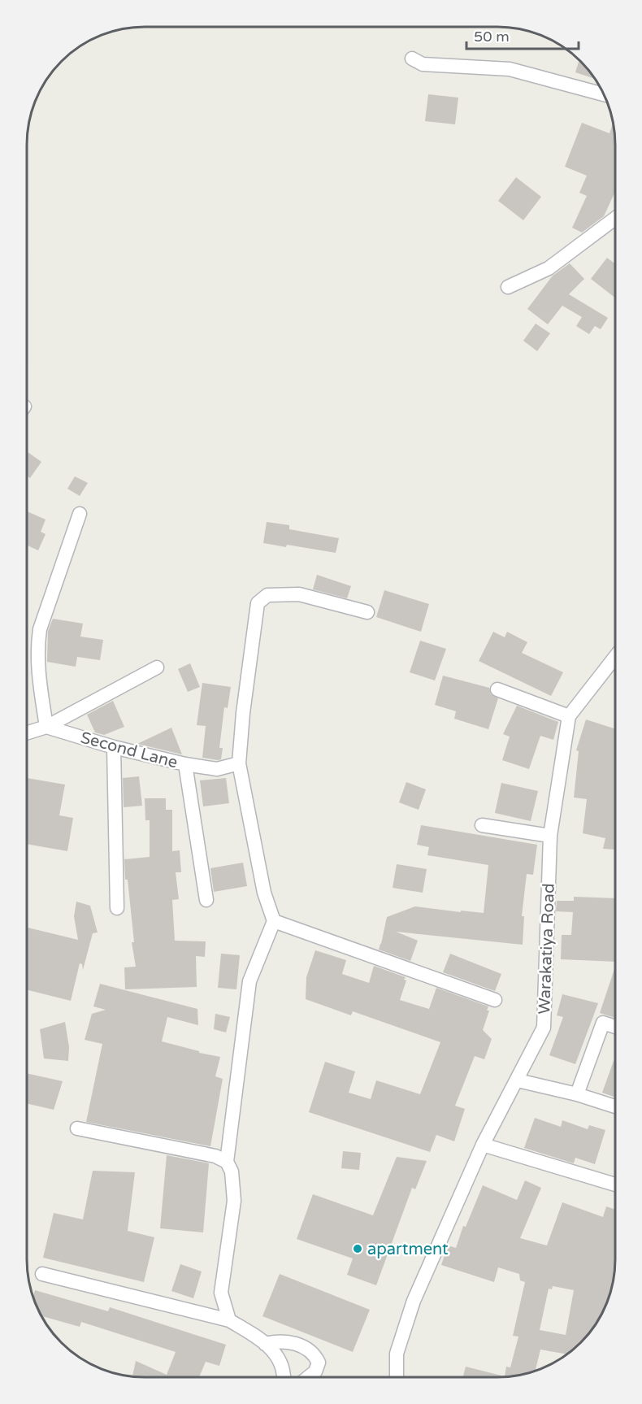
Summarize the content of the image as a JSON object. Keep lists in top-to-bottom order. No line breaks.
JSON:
{"streets":{"street":["Second Lane","Warakatiya Road"]},"places":["apartment"],"scale_bar":"50 m"}
